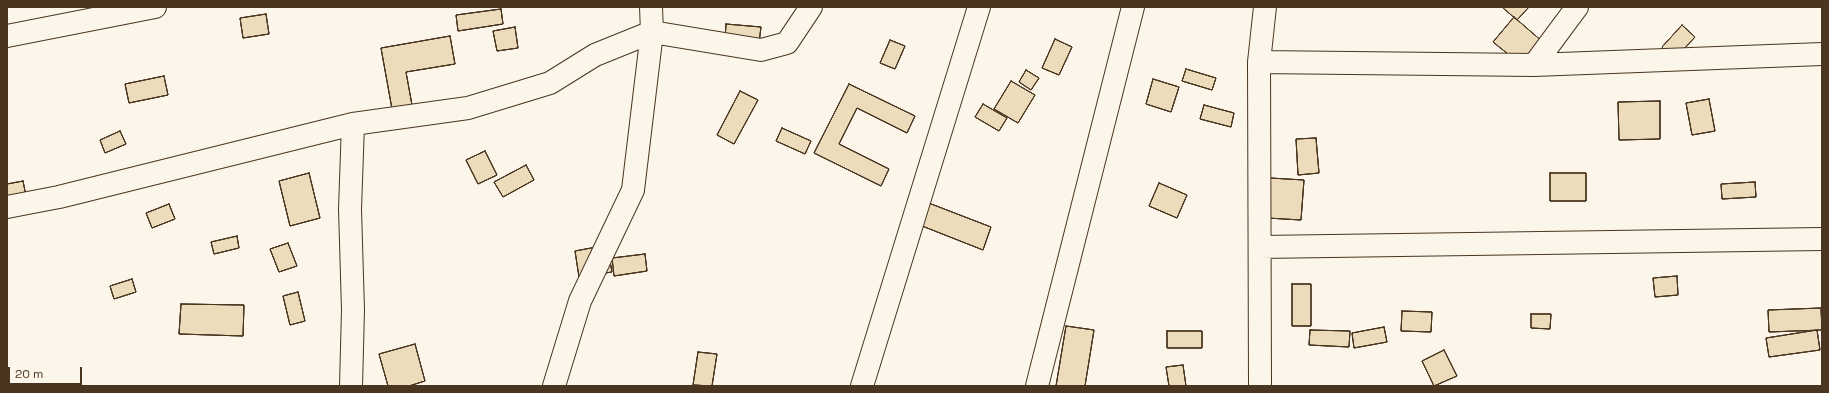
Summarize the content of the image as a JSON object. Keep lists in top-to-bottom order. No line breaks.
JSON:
{"scale_bar":"20 m"}
